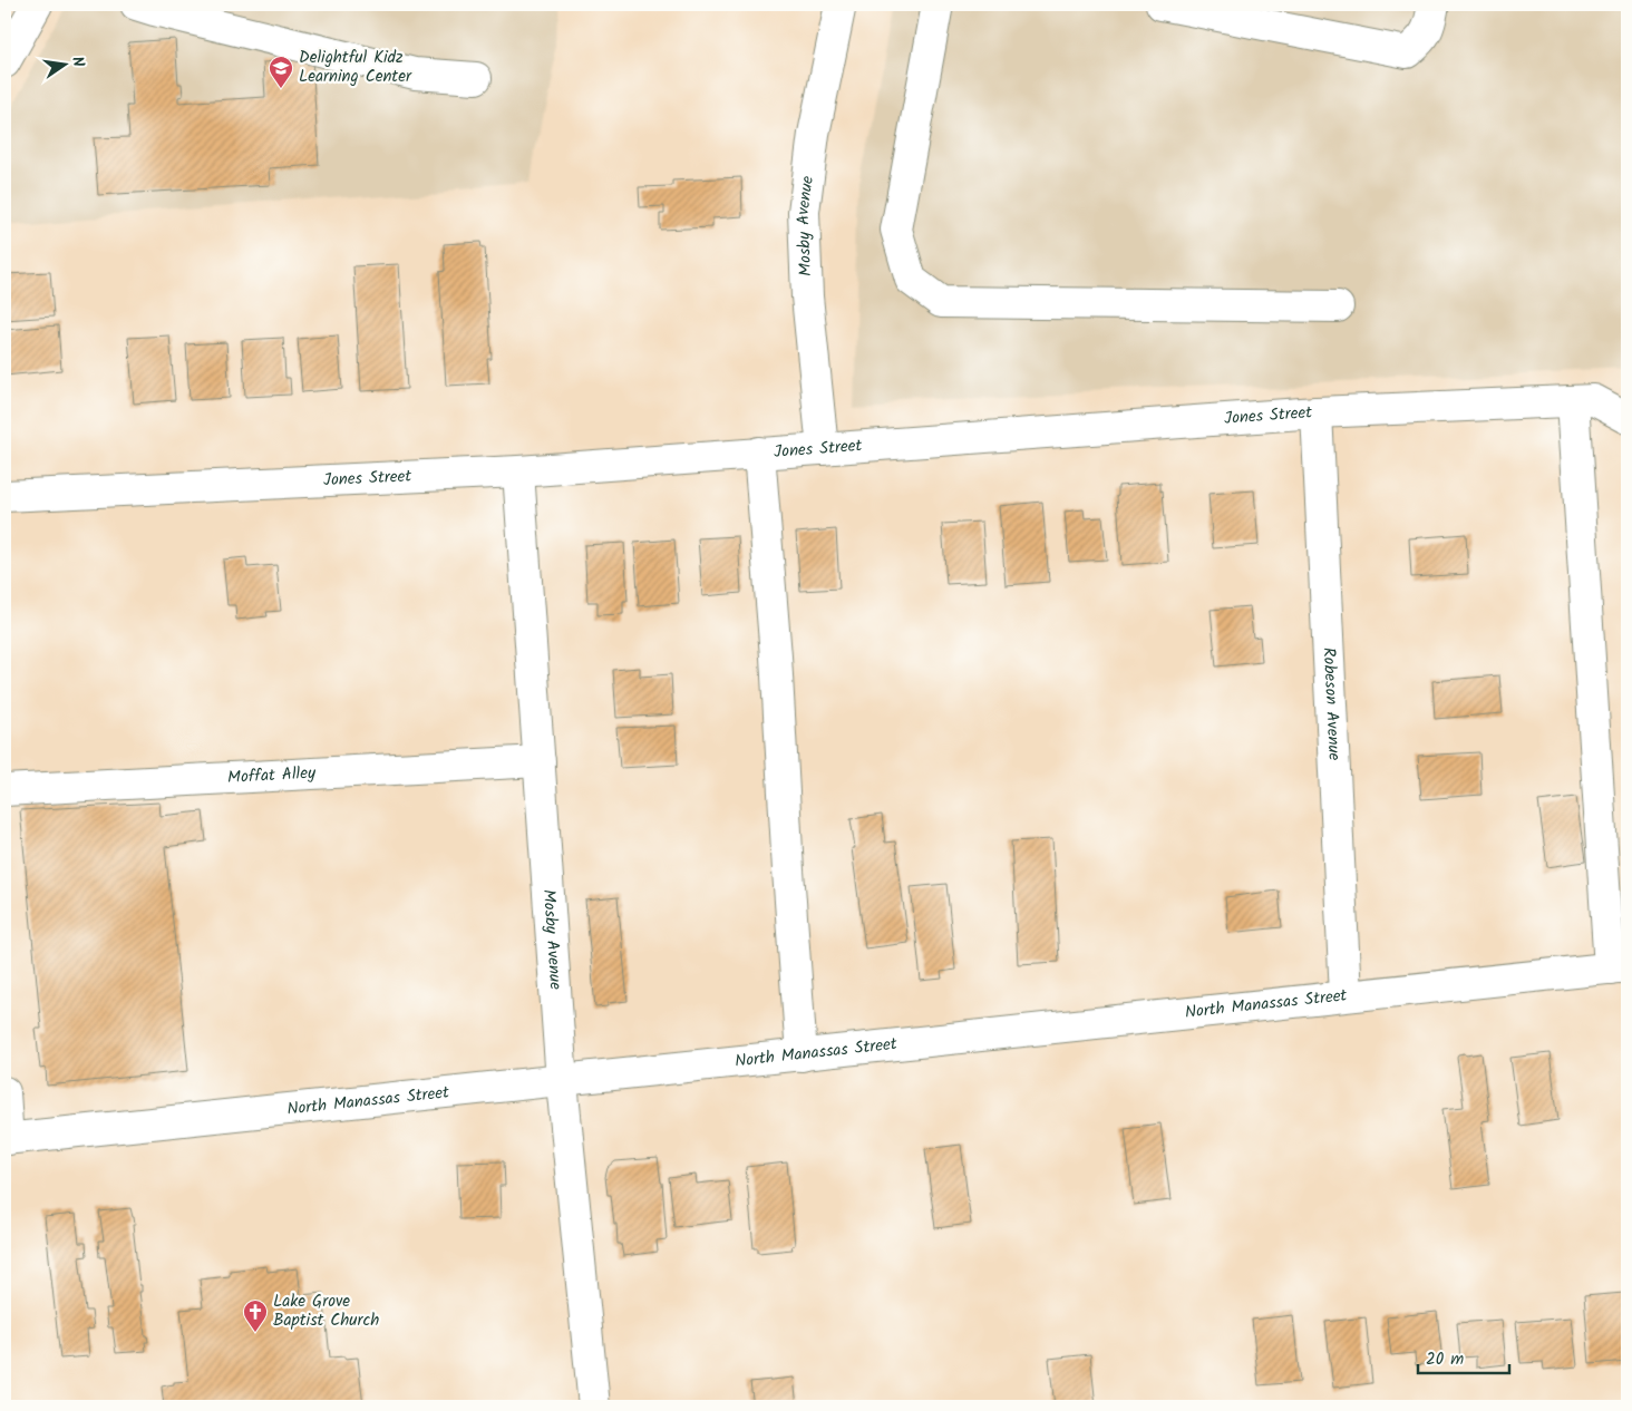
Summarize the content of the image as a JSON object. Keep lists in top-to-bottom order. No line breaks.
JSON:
{"streets":{"street":["Mosby Avenue","Jones Street","Robeson Avenue","Moffat Alley","North Manassas Street"]},"crossings":[["Mosby Avenue","Jones Street"],["Mosby Avenue","Moffat Alley"],["Mosby Avenue","North Manassas Street"],["Jones Street","Robeson Avenue"],["Robeson Avenue","North Manassas Street"]],"places":{"school or university":["Delightful Kidz Learning Center"],"church":["Lake Grove Baptist Church"]},"scale_bar":"20 m","north":"right"}
